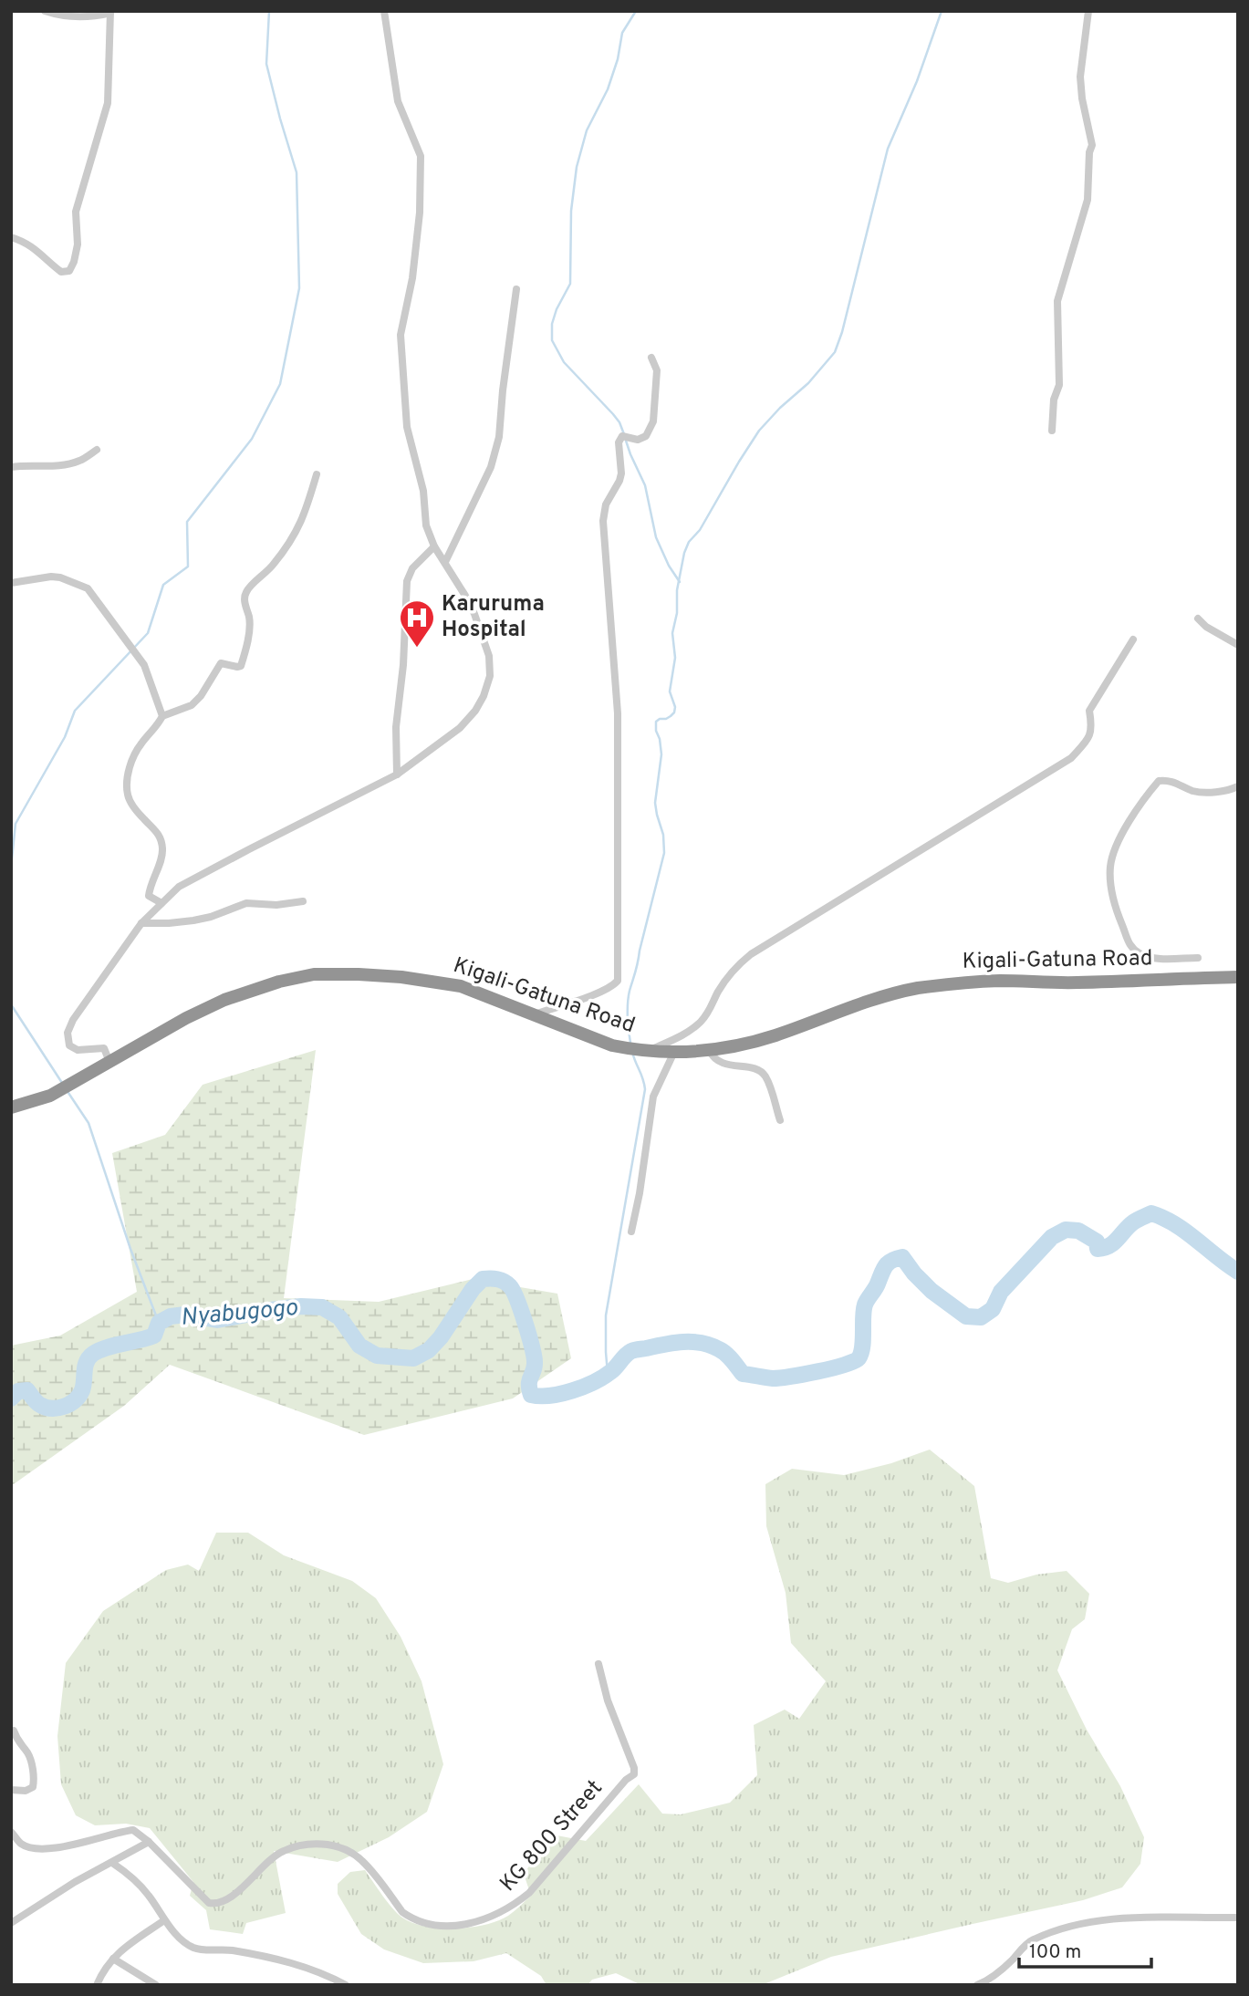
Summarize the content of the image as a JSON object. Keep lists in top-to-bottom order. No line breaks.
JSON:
{"streets":{"highway":["Kigali-Gatuna Road"],"street":["KG 800 Street"]},"water":["Nyabugogo"],"places":{"hospital":["Karuruma Hospital"]},"scale_bar":"100 m"}
